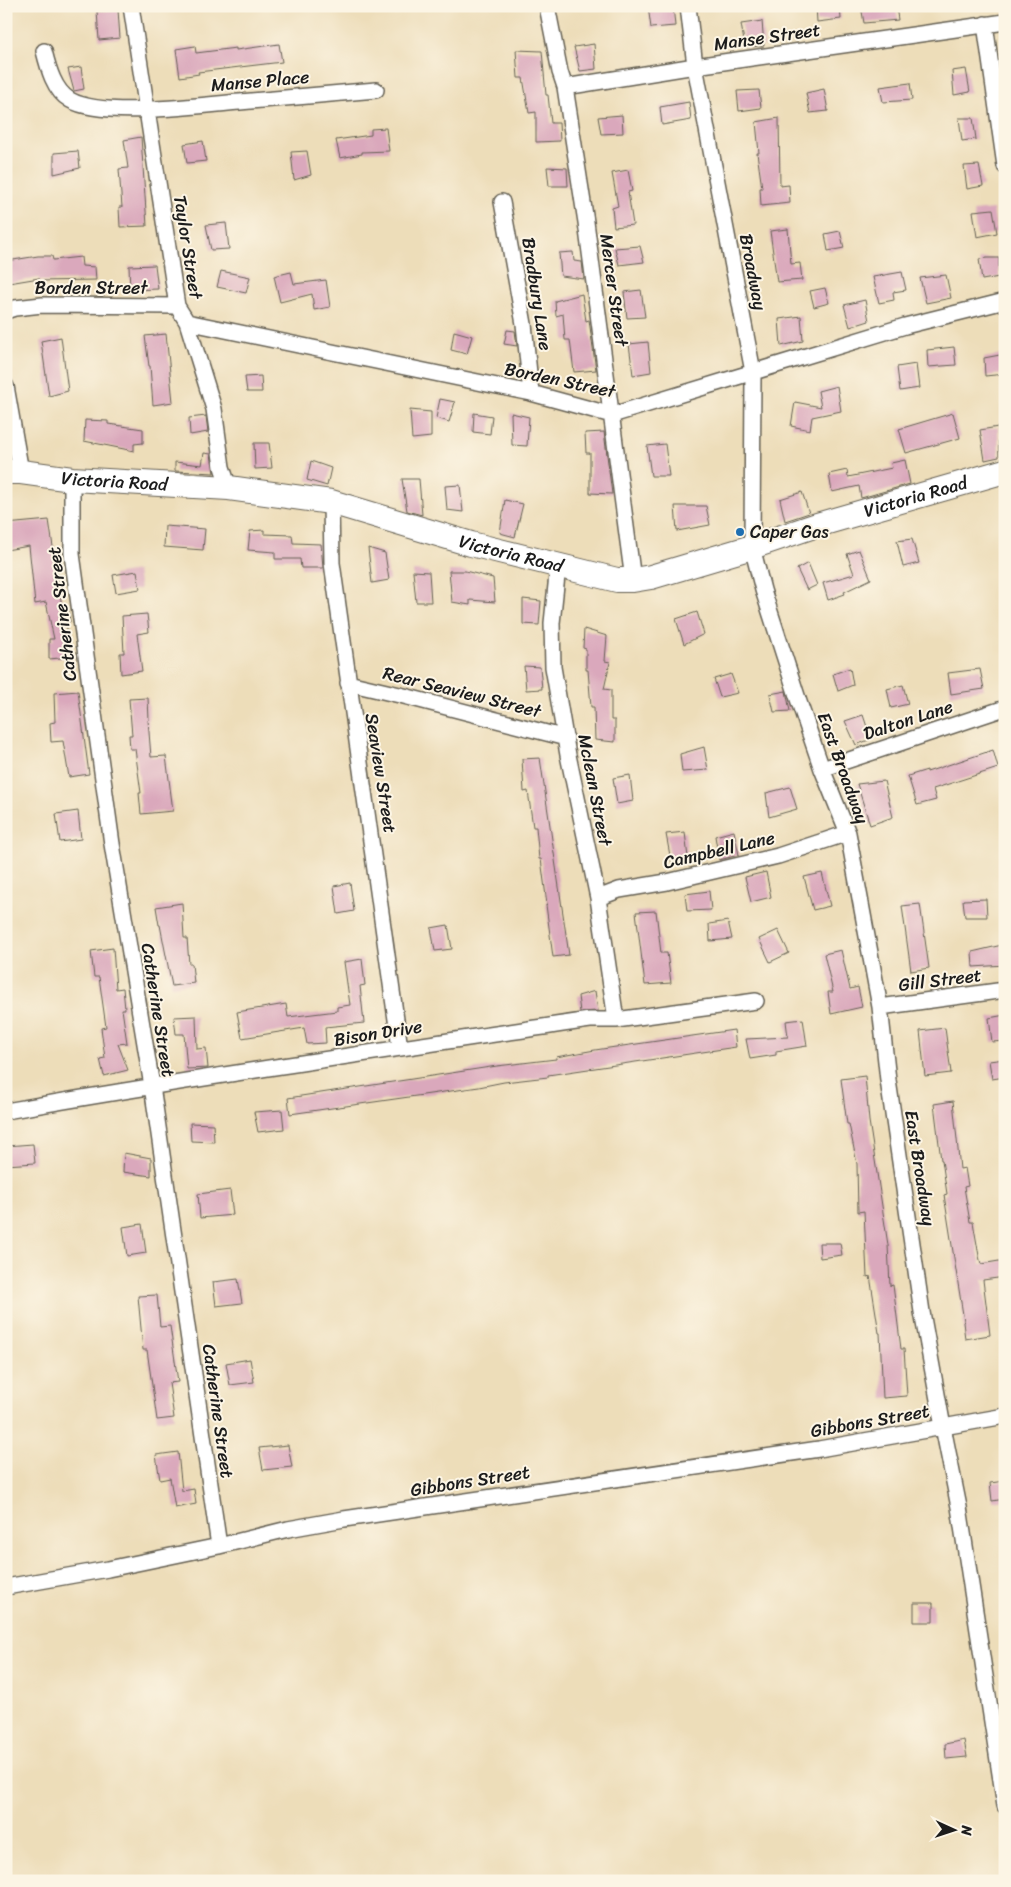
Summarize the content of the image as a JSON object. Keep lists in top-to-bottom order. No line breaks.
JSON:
{"streets":{"main road":["Victoria Road"],"street":["Manse Street","Manse Place","Taylor Street","Broadway","Borden Street","Mercer Street","Bradbury Lane","Catherine Street","Rear Seaview Street","Dalton Lane","East Broadway","Seaview Street","Mclean Street","Campbell Lane","Gill Street","Bison Drive","Gibbons Street"]},"crossings":[["Manse Street","Broadway"],["Manse Street","Mercer Street"],["Manse Place","Taylor Street"],["Taylor Street","Borden Street"],["Taylor Street","Victoria Road"],["Broadway","Borden Street"],["Broadway","Victoria Road"],["Broadway","East Broadway"],["Borden Street","Mercer Street"],["Borden Street","Bradbury Lane"],["Mercer Street","Victoria Road"],["Victoria Road","Catherine Street"],["Victoria Road","East Broadway"],["Victoria Road","Seaview Street"],["Victoria Road","Mclean Street"],["Catherine Street","Bison Drive"],["Catherine Street","Gibbons Street"],["Rear Seaview Street","Seaview Street"],["Rear Seaview Street","Mclean Street"],["Dalton Lane","East Broadway"],["East Broadway","Campbell Lane"],["East Broadway","Gill Street"],["East Broadway","Gibbons Street"],["Seaview Street","Bison Drive"],["Mclean Street","Campbell Lane"],["Mclean Street","Bison Drive"]],"places":["Caper Gas"],"north":"right"}
